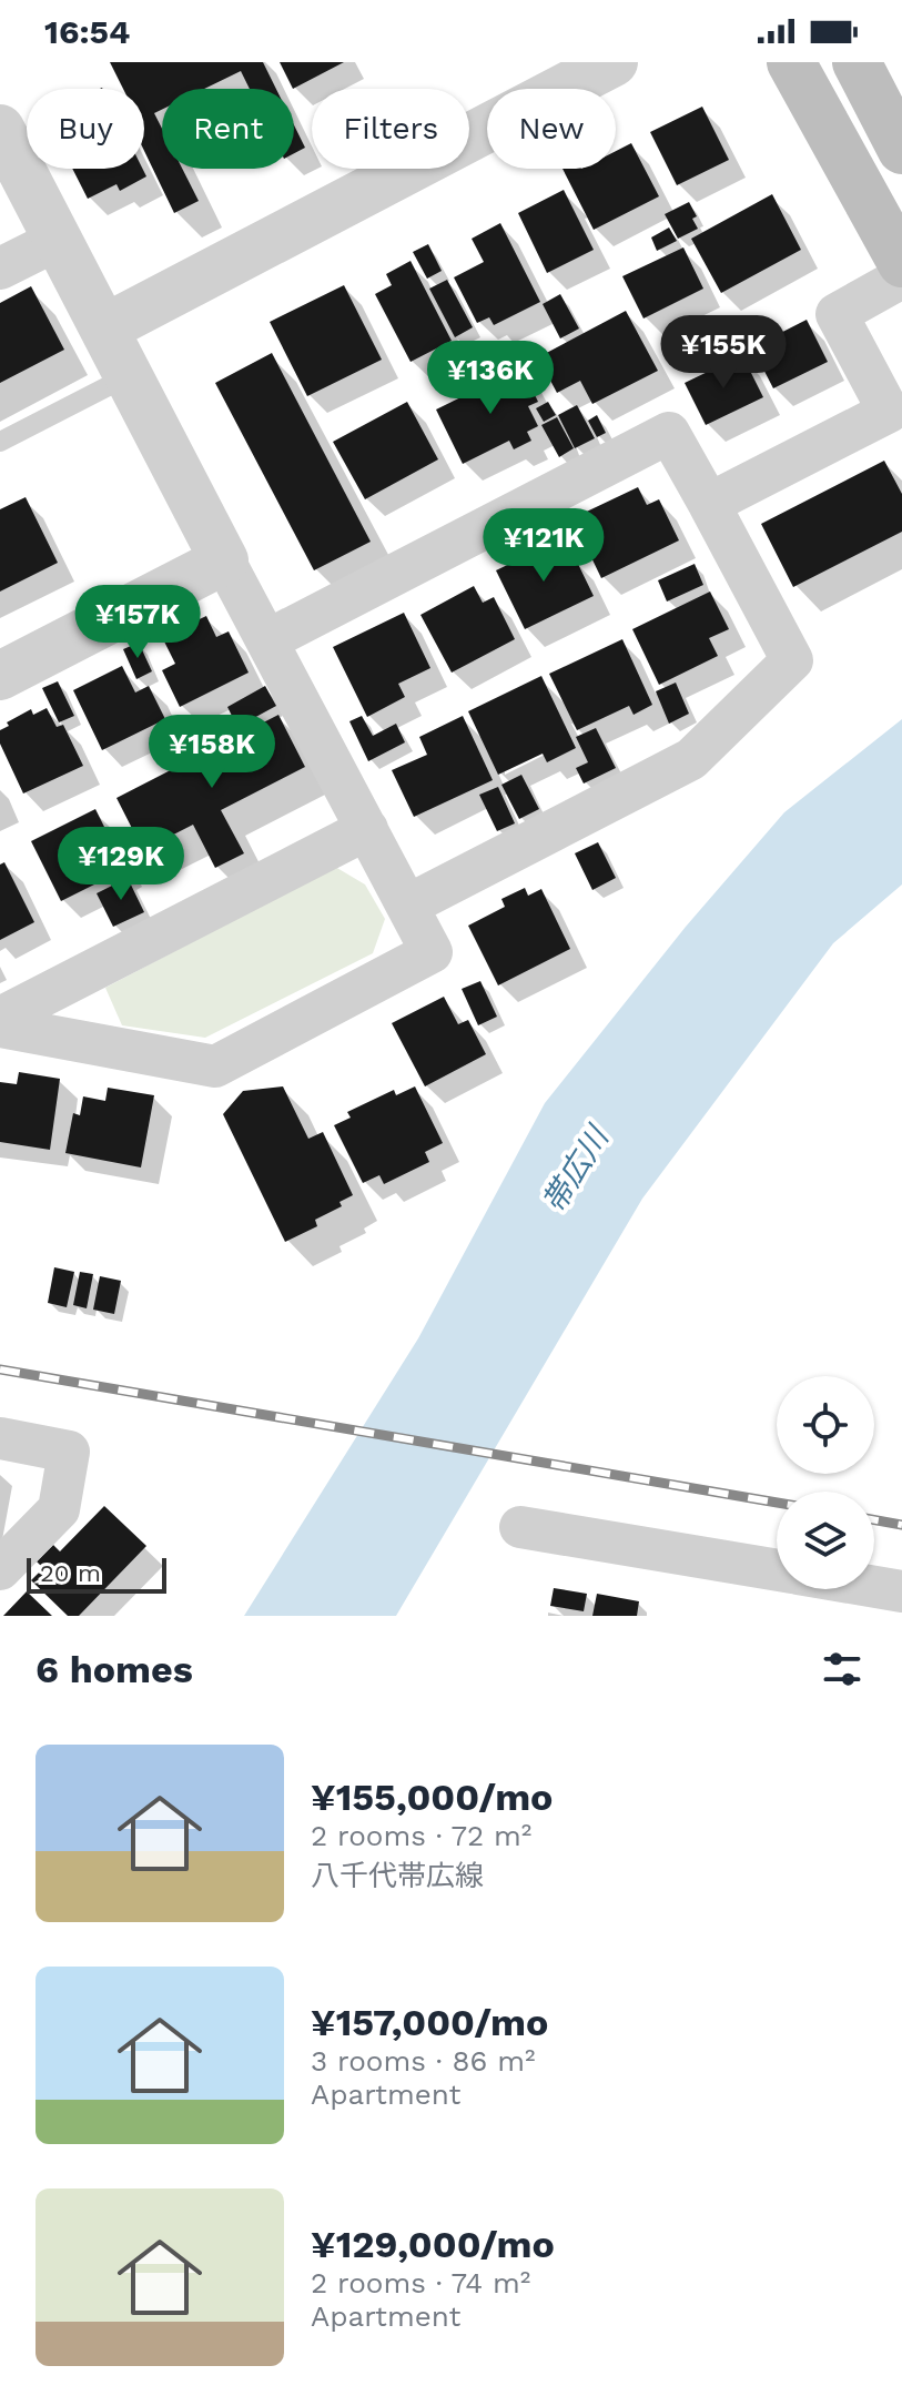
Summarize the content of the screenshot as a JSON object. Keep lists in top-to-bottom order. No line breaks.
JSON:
{"water":["帯広川"],"scale_bar":"20 m","page":{"status":"16:54","chip":["Buy","Rent","Filters","New"],"price":["¥155K","¥136K","¥121K","¥157K","¥158K","¥129K"],"scale":"20 m","heading":"6 homes","list":[{"name":"¥155,000/mo","note":"2 rooms · 72 m² · 八千代帯広線"},{"name":"¥157,000/mo","note":"3 rooms · 86 m² · Apartment"},{"name":"¥129,000/mo","note":"2 rooms · 74 m² · Apartment"}]}}
